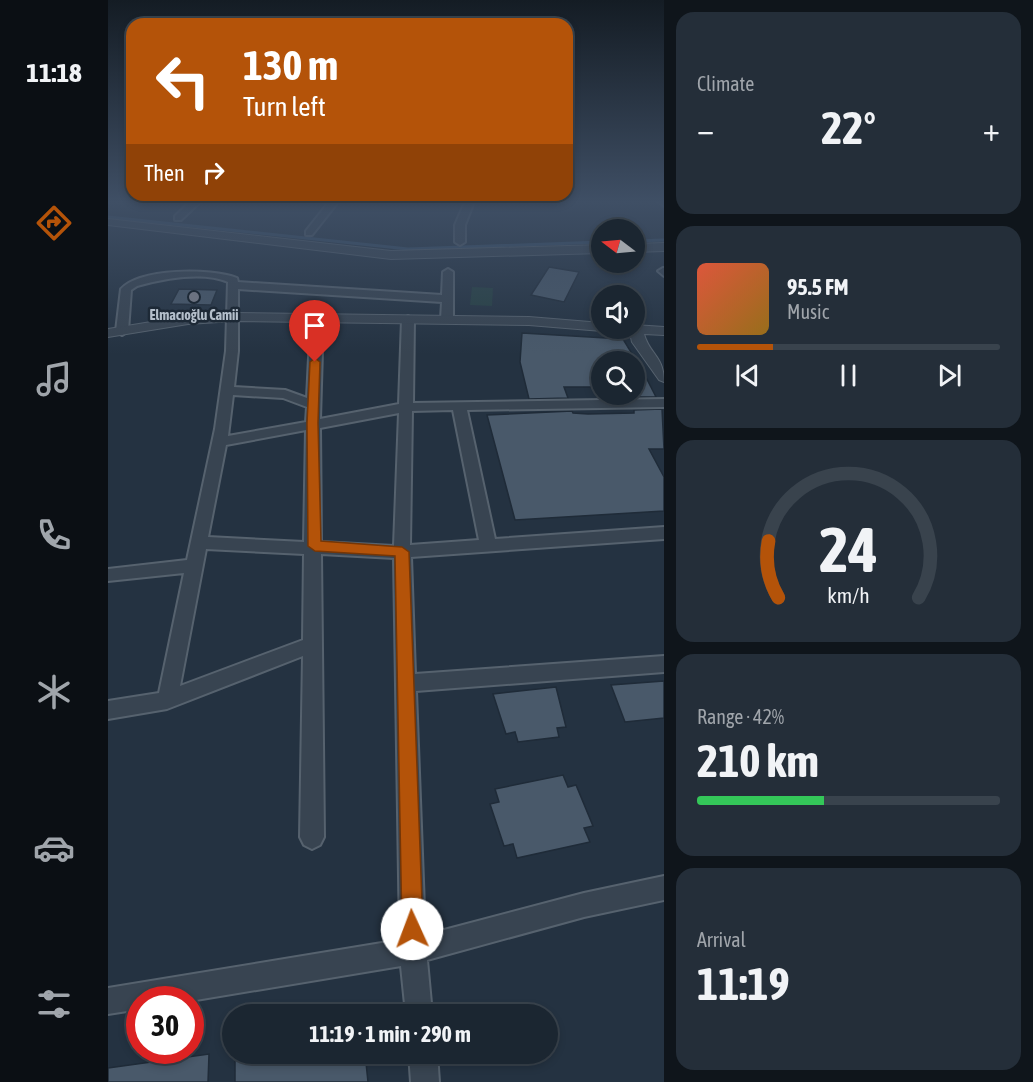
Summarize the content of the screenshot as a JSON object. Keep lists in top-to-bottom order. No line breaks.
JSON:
{"places":["Elmacıoğlu Camii"],"north":"left","page":{"tabs":"11:18","tile":["Climate",["Range · 42%","210 km"],["Arrival","11:19"]],"turn":["130 m","Turn left"],"heat":["−","22°","+"],"then":"Then","song":["95.5 FM","Music"],"limit":"30","trip":"11:19 · 1 min · 290 m","gauge":["24","km/h"]}}
